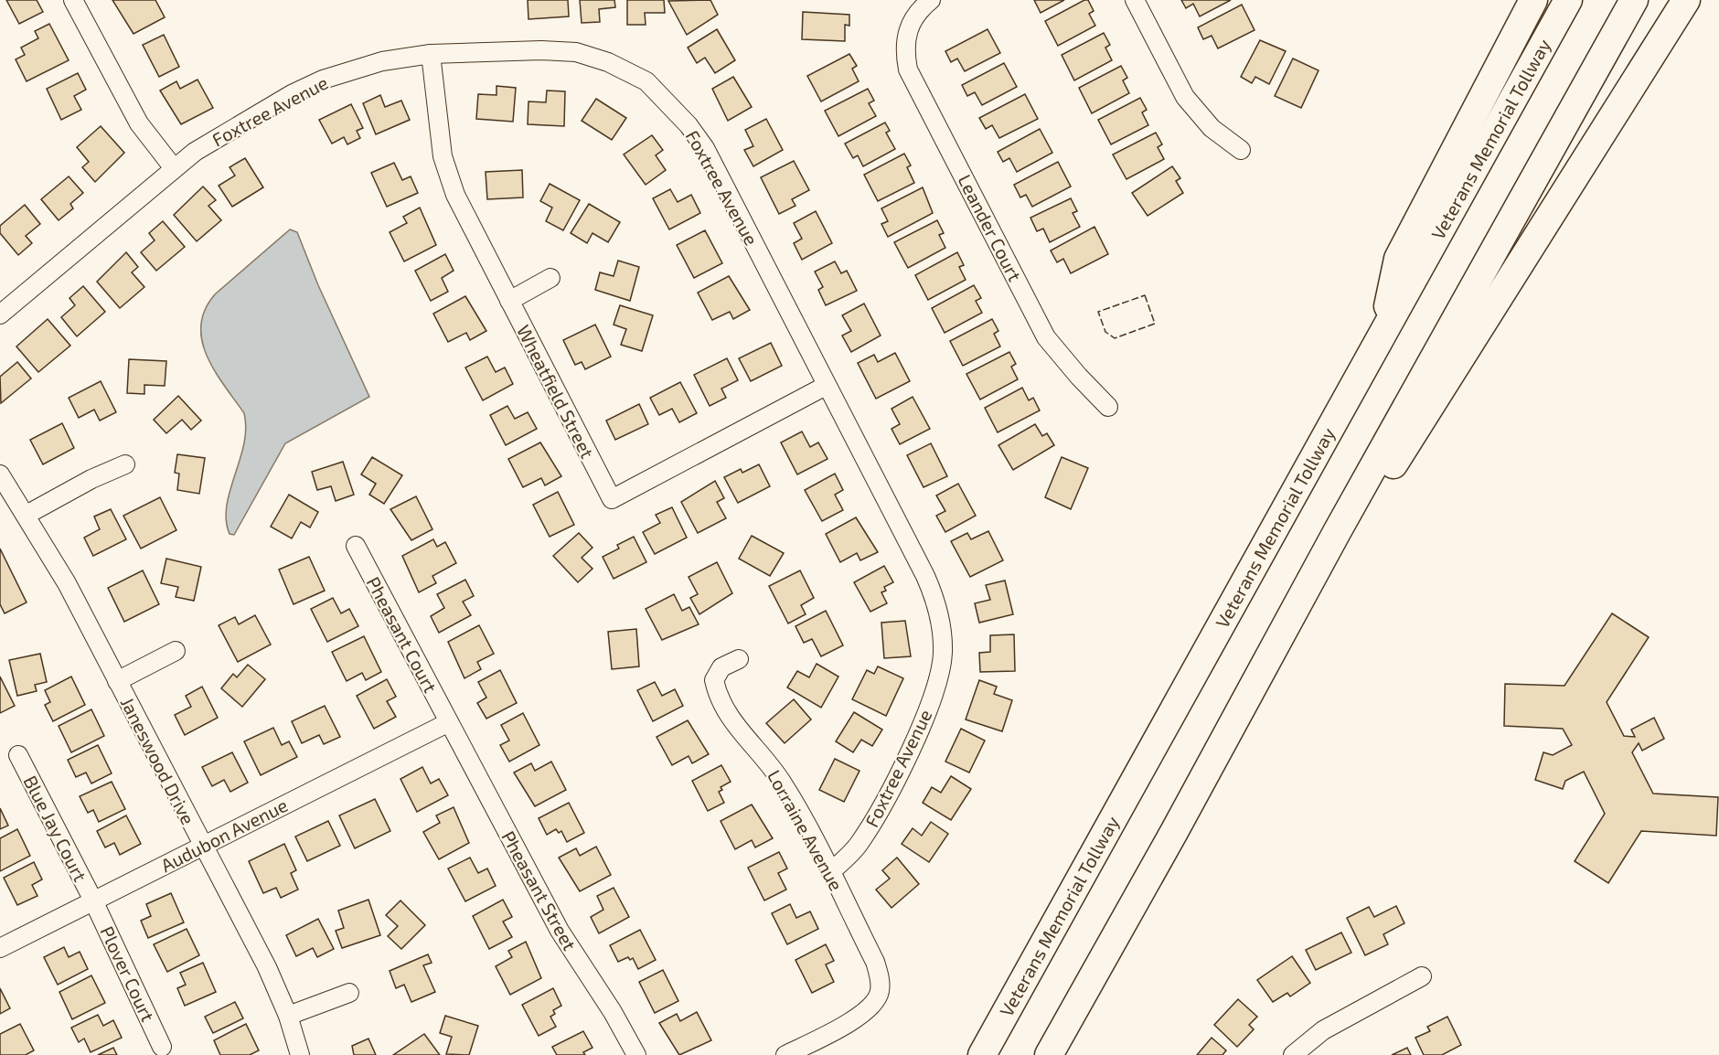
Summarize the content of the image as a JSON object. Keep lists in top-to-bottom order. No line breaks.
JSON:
{"streets":{"highway":["Veterans Memorial Tollway"],"street":["Foxtree Avenue","Leander Court","Wheatfield Street","Pheasant Court","Janeswood Drive","Blue Jay Court","Lorraine Avenue","Audubon Avenue","Pheasant Street","Plover Court"]},"crossings":[["Foxtree Avenue","Wheatfield Street"],["Foxtree Avenue","Lorraine Avenue"],["Pheasant Court","Audubon Avenue"],["Pheasant Court","Pheasant Street"],["Janeswood Drive","Audubon Avenue"],["Blue Jay Court","Audubon Avenue"],["Blue Jay Court","Plover Court"],["Audubon Avenue","Pheasant Street"],["Audubon Avenue","Plover Court"]]}
